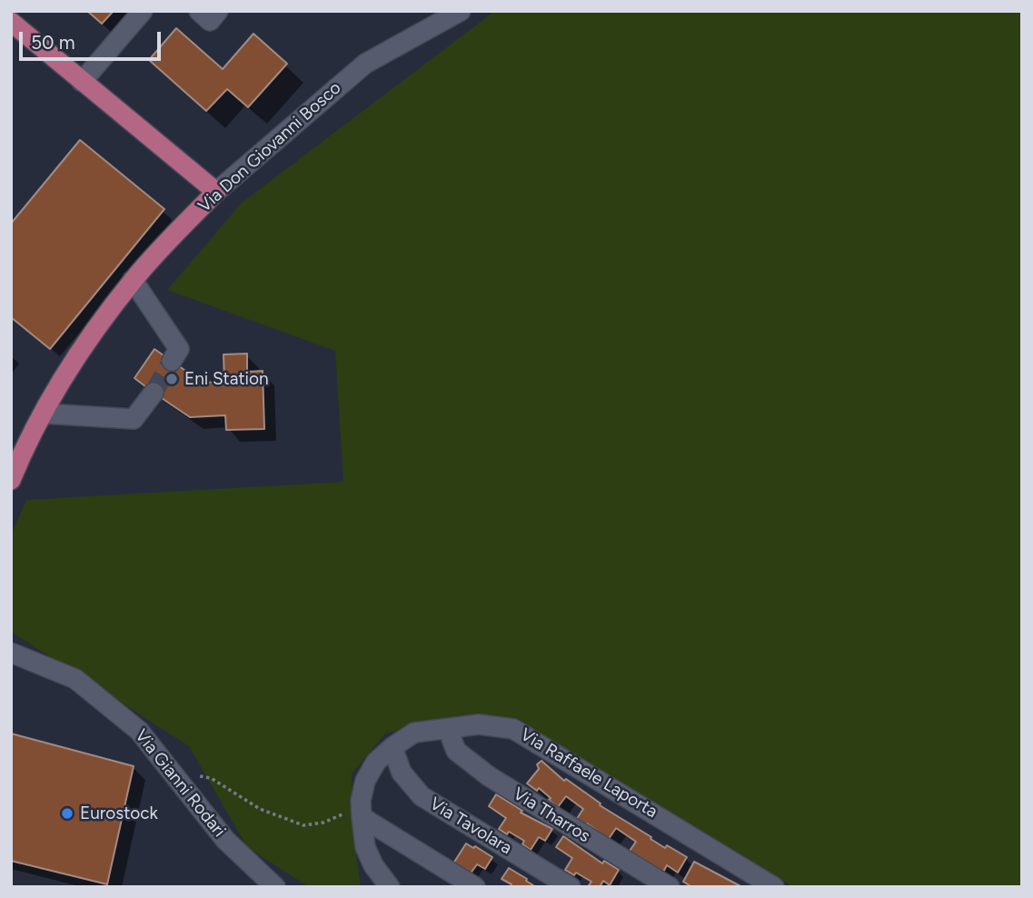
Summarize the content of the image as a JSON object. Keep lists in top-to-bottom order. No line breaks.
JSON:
{"streets":{"main road":["Via Don Giovanni Bosco"],"street":["Via Raffaele Laporta","Via Gianni Rodari","Via Tharros","Via Tavolara"]},"crossings":[["Via Raffaele Laporta","Via Tharros"],["Via Raffaele Laporta","Via Tavolara"]],"places":["Eni Station","Eurostock"],"scale_bar":"50 m"}
